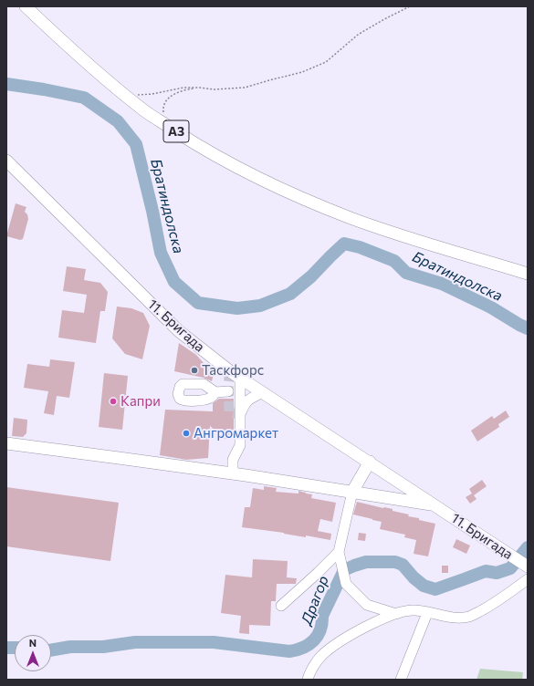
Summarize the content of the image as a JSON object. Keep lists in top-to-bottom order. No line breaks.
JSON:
{"streets":{"main road":["A3","11. Бригада"]},"water":["Братиндолска","Драгор"],"places":["Таскфорс","Капри","Ангромаркет"],"north":"top"}
